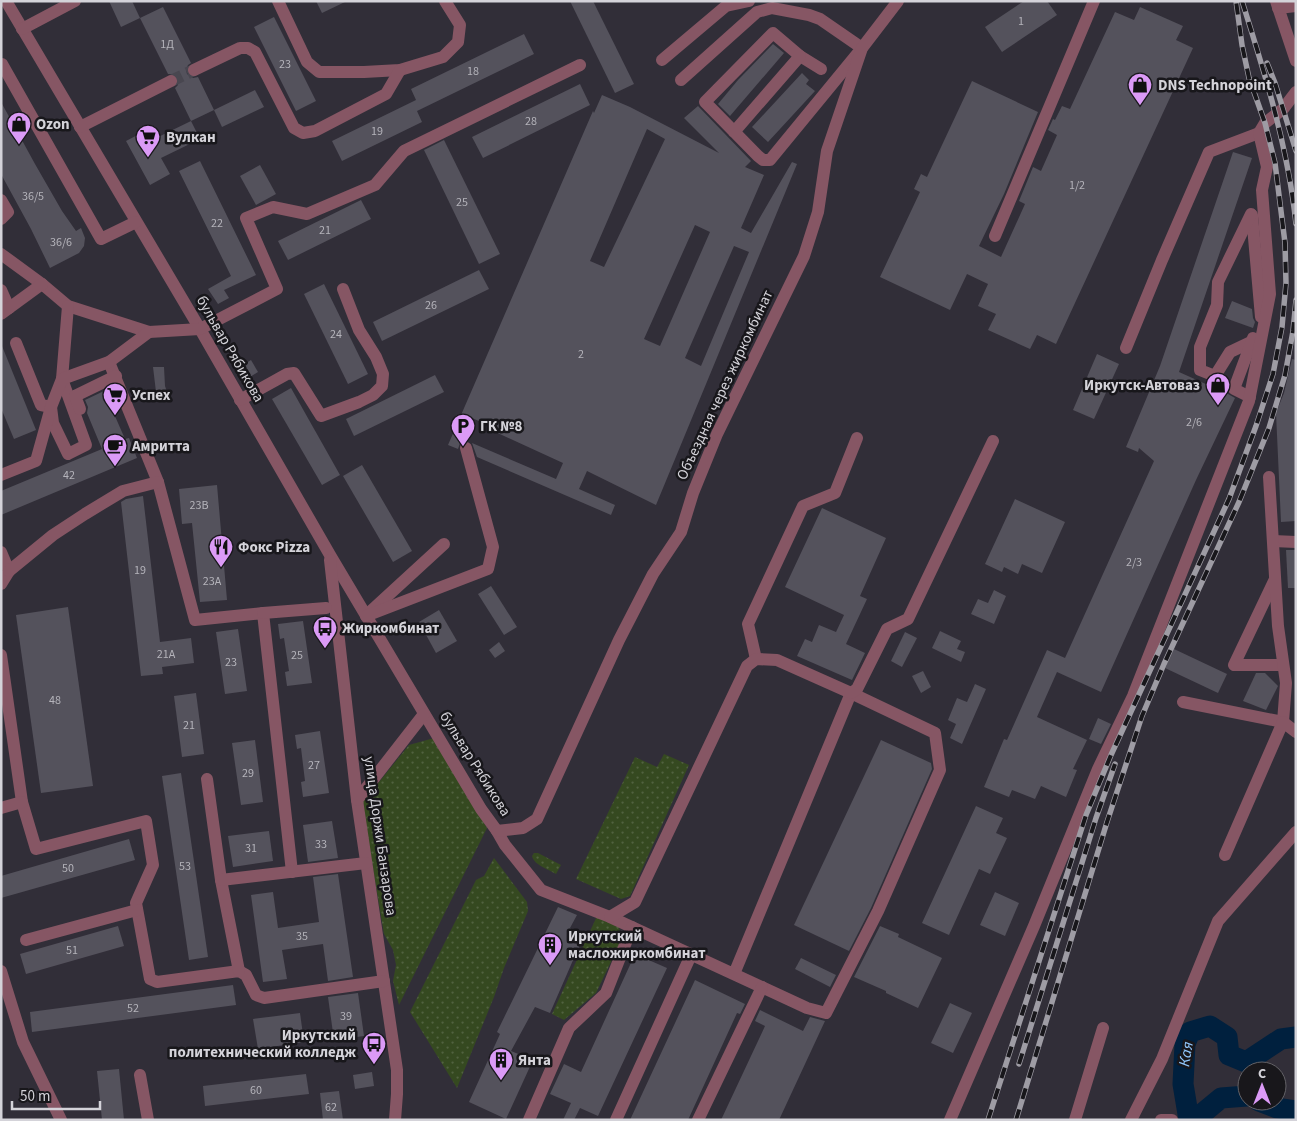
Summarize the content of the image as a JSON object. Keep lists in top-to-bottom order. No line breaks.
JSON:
{"streets":{"street":["бульвар Рябикова","Объездная через жиркомбинат","улица Доржи Банзарова"]},"crossings":[["бульвар Рябикова","Объездная через жиркомбинат"],["бульвар Рябикова","улица Доржи Банзарова"]],"water":["Кая"],"places":{"shop":["DNS Technopoint","Ozon","Иркутск-Автоваз"],"supermarket":["Вулкан","Успех"],"parking":["ГК №8"],"cafe":["Амритта"],"restaurant":["Фокс Pizza"],"bus stop":["Жиркомбинат","Иркутский политехнический колледж"],"building":["Иркутский масложиркомбинат","Янта"]},"house_numbers":["1","1Д","23","18","28","19","1/2","36/5","25","22","21","36/6","26","24","2","2/6","42","23В","2/3","19","23А","21А","25","23","48","21","27","29","33","31","53","50","35","51","52","39","60","62"],"scale_bar":"50 m","north":"top"}
